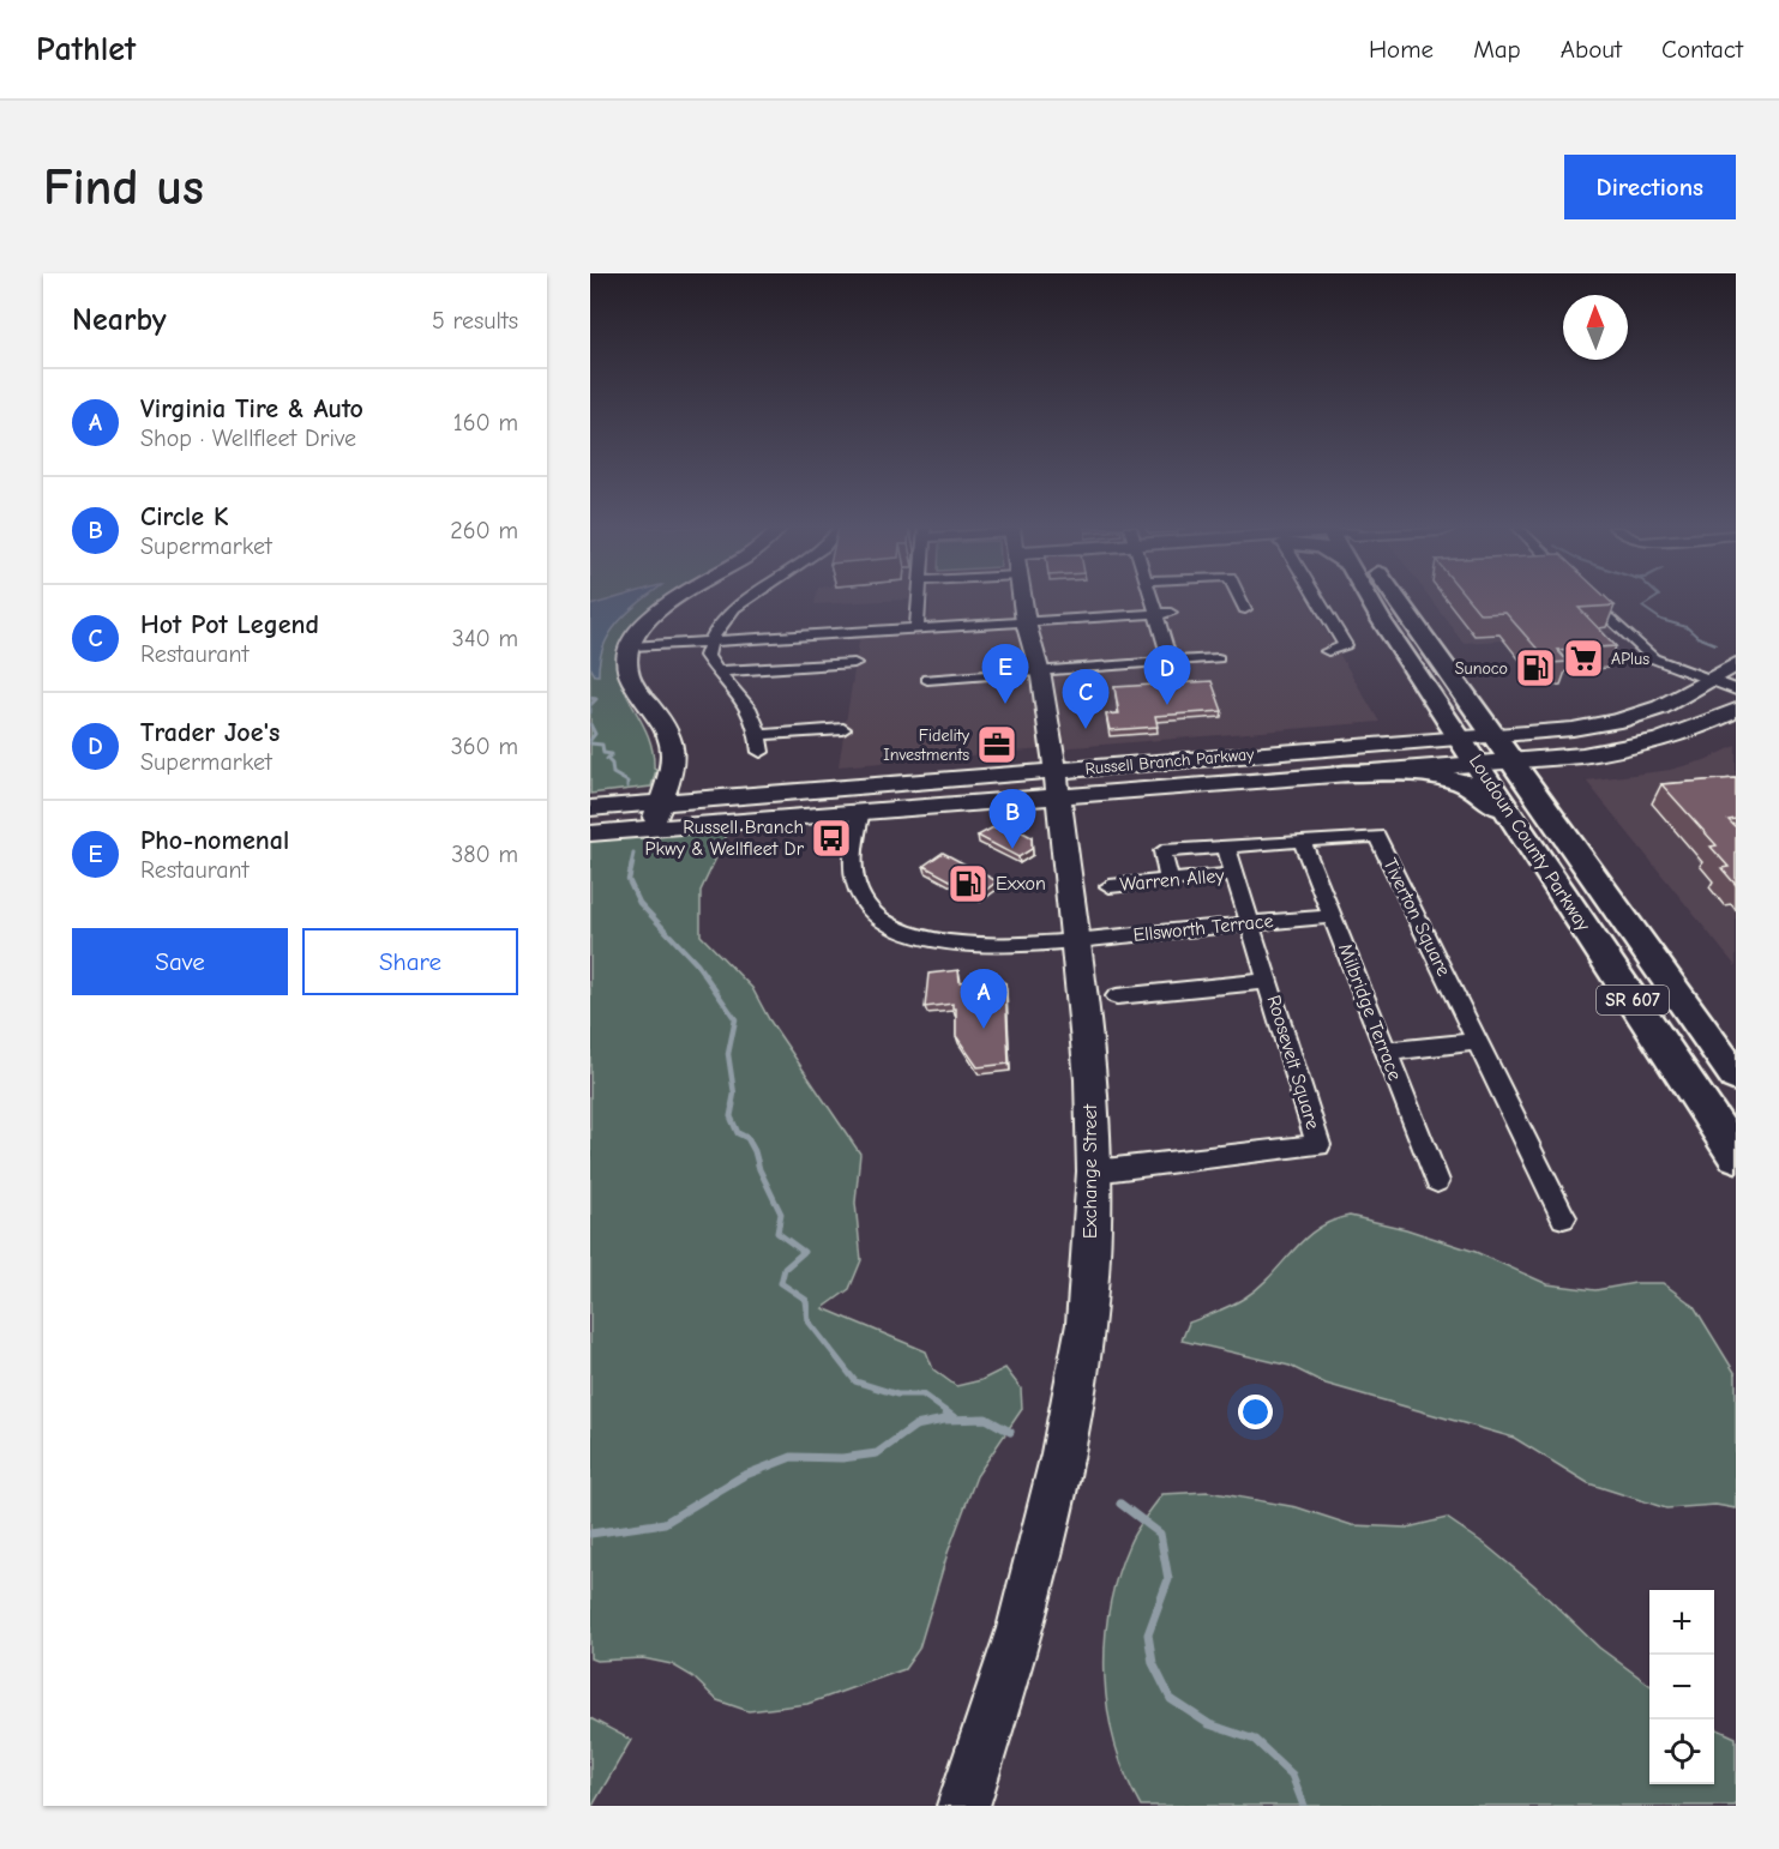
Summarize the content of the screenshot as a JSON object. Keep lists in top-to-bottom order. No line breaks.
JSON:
{"streets":{"main road":["Loudoun County Parkway","SR 607"],"street":["Russell Branch Parkway","Warren Alley","Tiverton Square","Ellsworth Terrace","Milbridge Terrace","Roosevelt Square","Exchange Street"]},"crossings":[["Russell Branch Parkway","Loudoun County Parkway"],["Russell Branch Parkway","Ellsworth Terrace"],["Russell Branch Parkway","Exchange Street"],["Warren Alley","Tiverton Square"],["Warren Alley","Roosevelt Square"],["Tiverton Square","Milbridge Terrace"],["Tiverton Square","Roosevelt Square"],["Ellsworth Terrace","Milbridge Terrace"],["Ellsworth Terrace","Roosevelt Square"],["Ellsworth Terrace","Exchange Street"],["Roosevelt Square","Exchange Street"]],"places":{"supermarket":["APlus"],"fuel station":["Sunoco","Exxon"],"office":["Fidelity Investments"],"bus stop":["Russell Branch Pkwy & Wellfleet Dr"]},"north":"top","page":{"header":"Pathlet","nav":["Home","Map","About","Contact"],"buttons":["Directions",["Save","Share"]],"title":"Find us","heading":["Nearby","5 results"],"list":[{"mark":"A","name":"Virginia Tire & Auto","note":"Shop · Wellfleet Drive","value":"160 m"},{"mark":"B","name":"Circle K","note":"Supermarket","value":"260 m"},{"mark":"C","name":"Hot Pot Legend","note":"Restaurant","value":"340 m"},{"mark":"D","name":"Trader Joe's","note":"Supermarket","value":"360 m"},{"mark":"E","name":"Pho-nomenal","note":"Restaurant","value":"380 m"}],"pins":["E","D","C","B","A"],"map_buttons":["+","−"]}}
